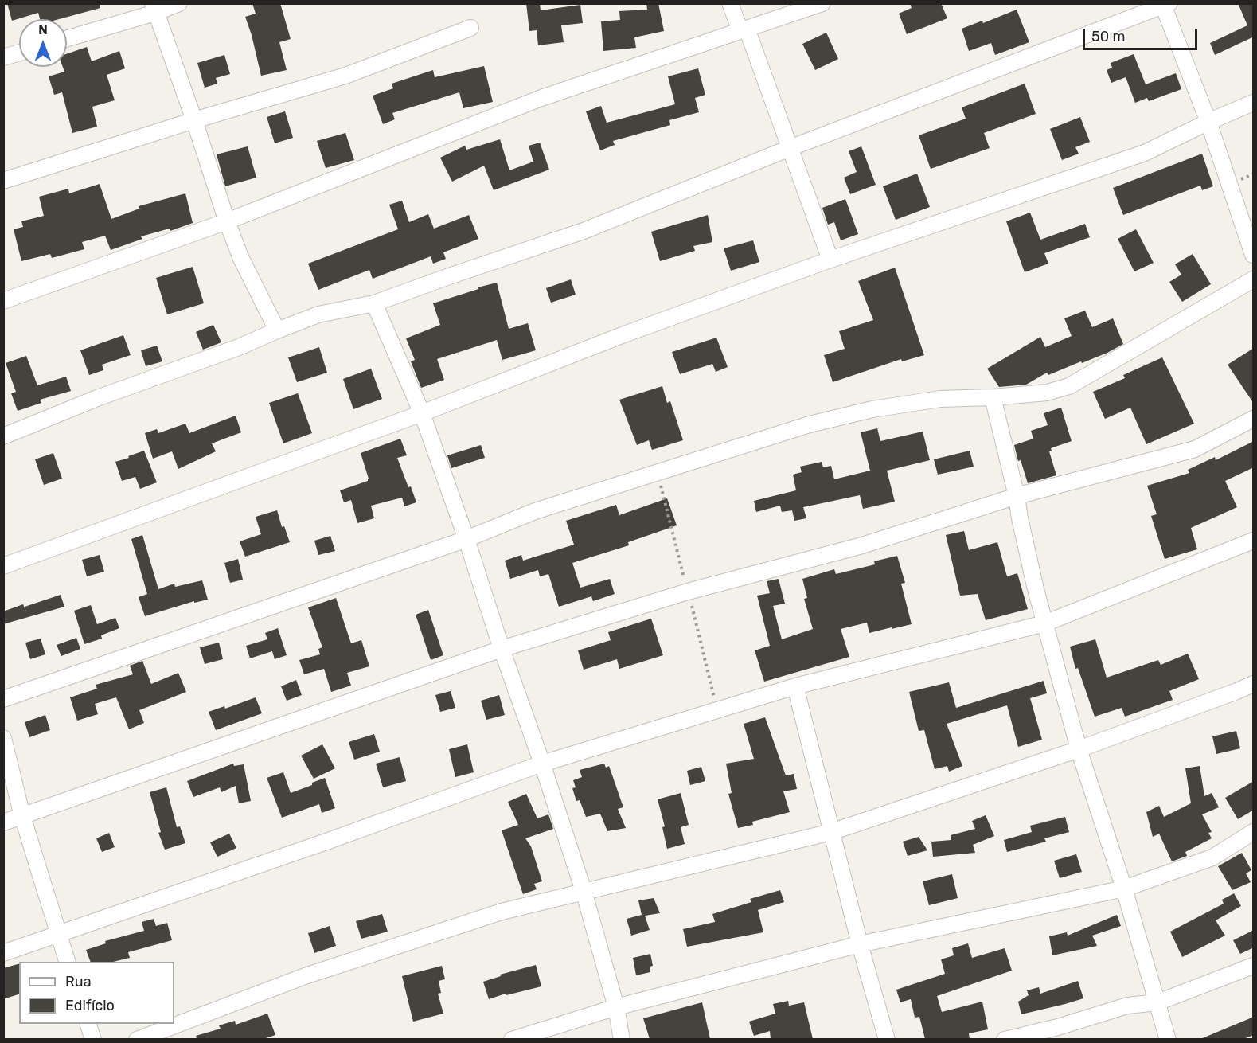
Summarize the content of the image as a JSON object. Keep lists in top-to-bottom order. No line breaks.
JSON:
{"legend":["Rua","Edifício"],"scale_bar":"50 m","north":"top"}
